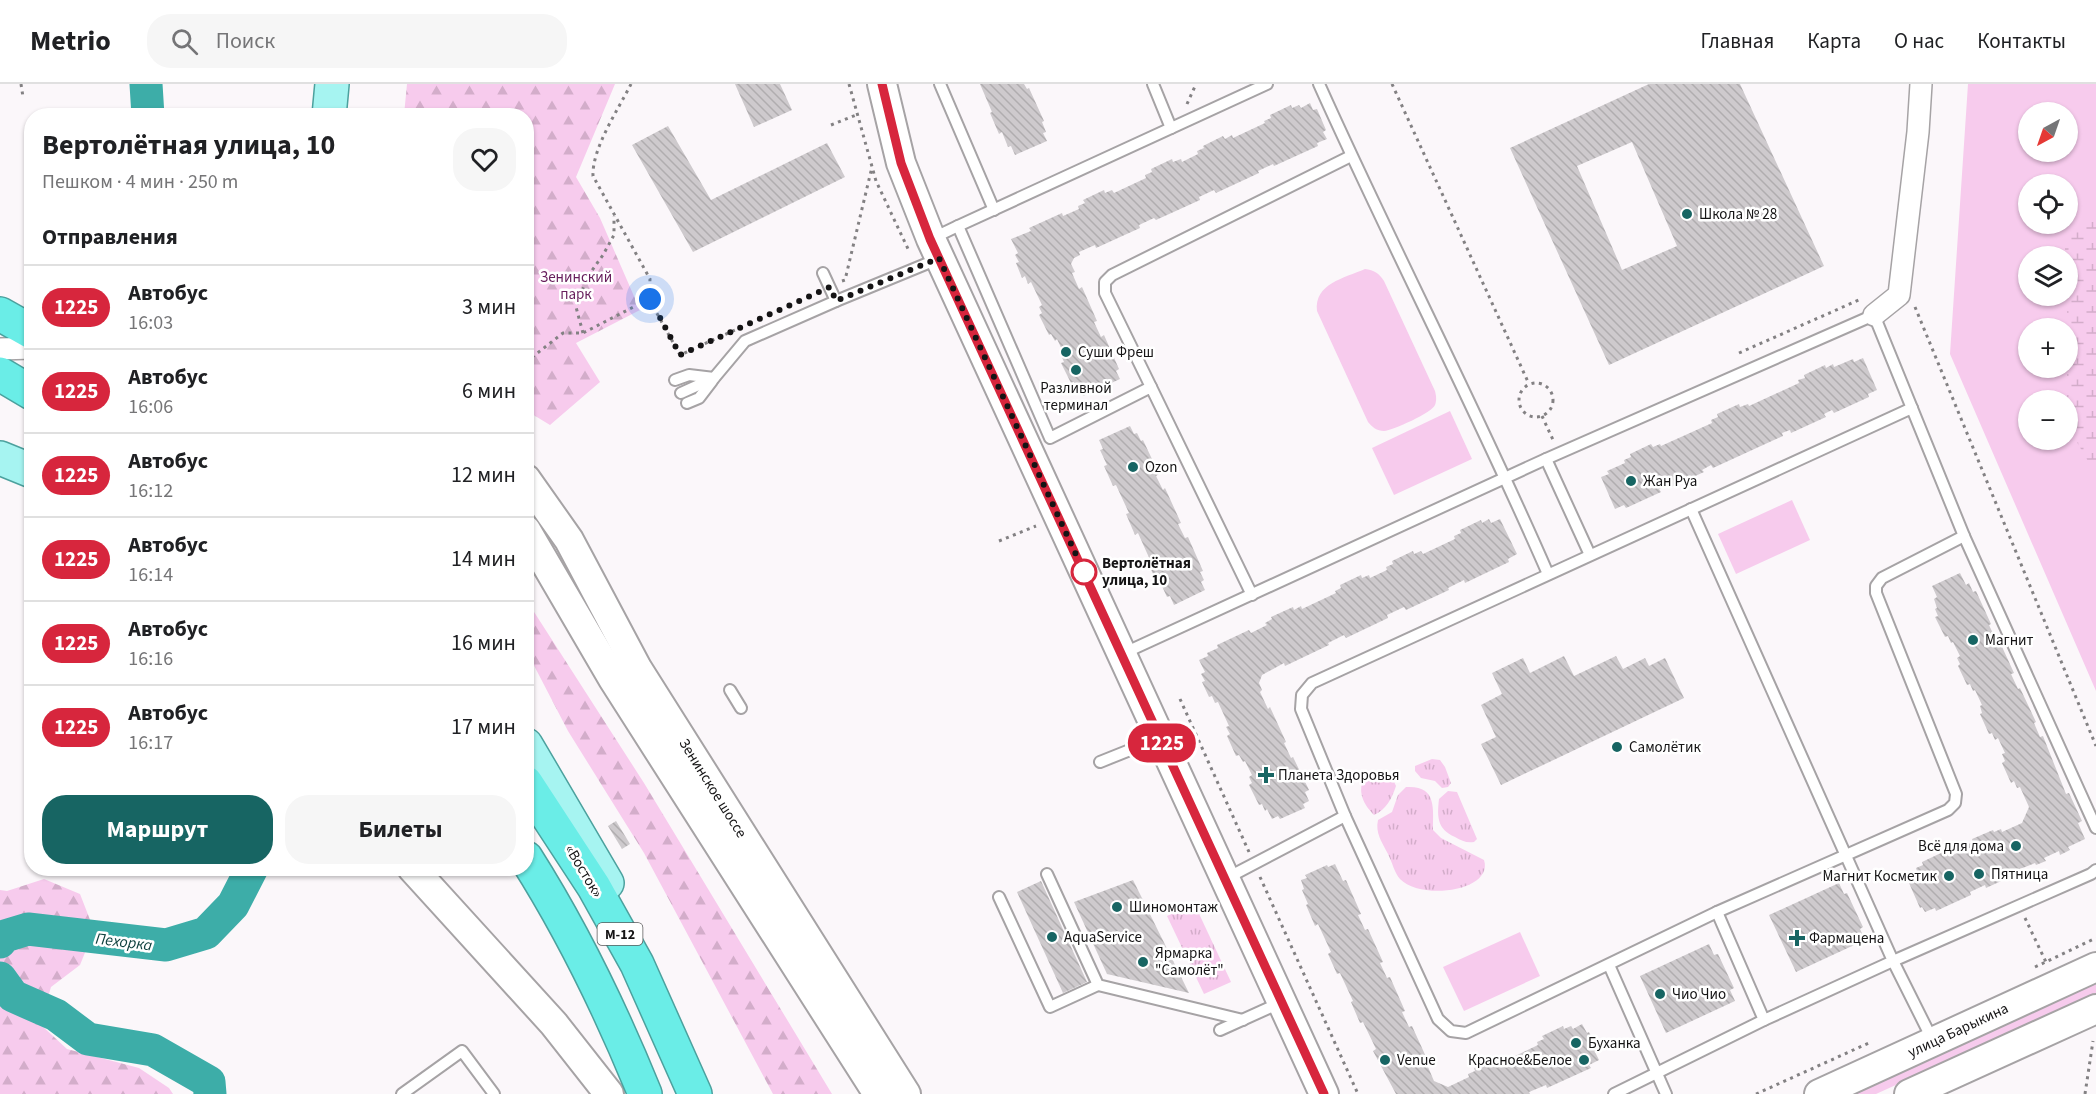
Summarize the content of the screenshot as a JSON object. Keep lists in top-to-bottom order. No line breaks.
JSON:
{"streets":{"highway":["«Восток»","М-12"],"main road":["Зенинское шоссе","улица Барыкина"]},"water":["Пехорка"],"parks":["Зенинский парк"],"places":{"other":["Школа № 28","Суши Фреш","Разливной терминал","Ozon","Жан Руа","Вертолётная улица, 10","Магнит","Самолётик","Всё для дома","Пятница","Магнит Косметик","Шиномонтаж","AquaService","Ярмарка \"Самолёт\"","Чио Чио","Буханка","Venue","Красное&Белое"],"health":["Планета Здоровья","Фармацена"]},"lines":["bus line 1225"],"north":"bottom left","page":{"header":"Metrio","search":"Поиск","nav":["Главная","Карта","О нас","Контакты"],"on_map":"1225","map_buttons":["+","−"],"heading":[["Вертолётная улица, 10","Пешком · 4 мин · 250 m"],"Отправления"],"list":[{"mark":"1225","name":"Автобус","note":"16:03","value":"3 мин"},{"mark":"1225","name":"Автобус","note":"16:06","value":"6 мин"},{"mark":"1225","name":"Автобус","note":"16:12","value":"12 мин"},{"mark":"1225","name":"Автобус","note":"16:14","value":"14 мин"},{"mark":"1225","name":"Автобус","note":"16:16","value":"16 мин"},{"mark":"1225","name":"Автобус","note":"16:17","value":"17 мин"}],"buttons":["Маршрут","Билеты"]}}
